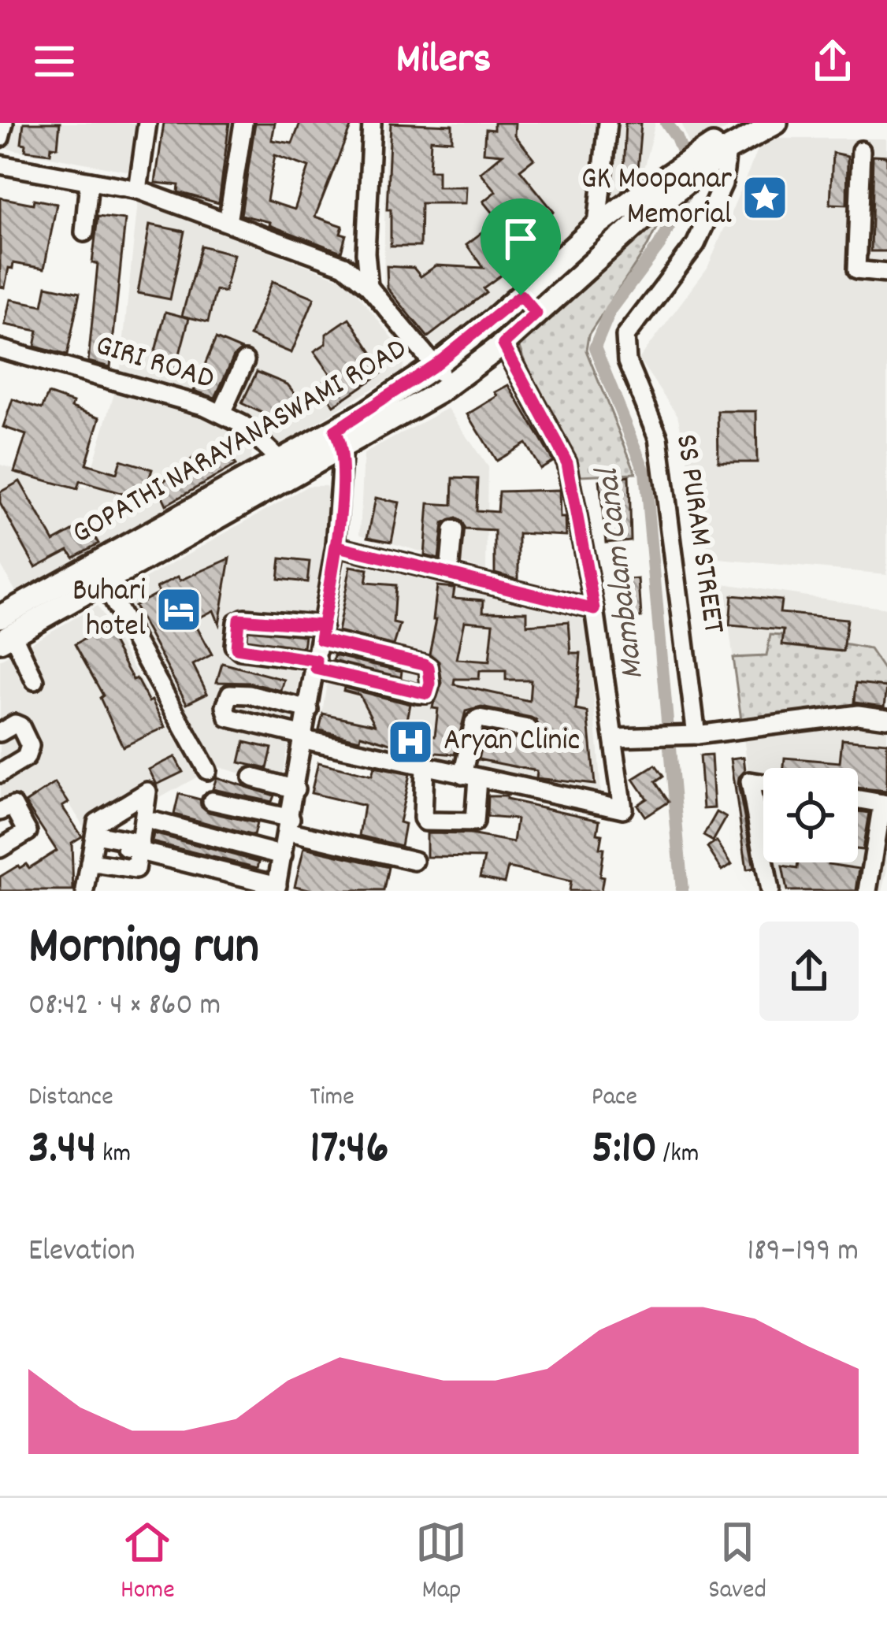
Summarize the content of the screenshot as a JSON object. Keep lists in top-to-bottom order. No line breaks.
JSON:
{"streets":{"main road":["GOPATHI NARAYANASWAMI ROAD"],"street":["GIRI ROAD","SS PURAM STREET"]},"crossings":[["GIRI ROAD","GOPATHI NARAYANASWAMI ROAD"]],"water":["Mambalam Canal"],"places":{"place":["GK Moopanar Memorial"],"hotel":["Buhari hotel"],"hospital":["Aryan Clinic"]},"page":{"header":"Milers","heading":["Morning run","08:42 · 4 × 860 m"],"stats":[["Distance","3.44 km"],["Time","17:46"],["Pace","5:10 /km"]],"chart":["Elevation","189–199 m"],"tabs":["Home","Map","Saved"]}}
